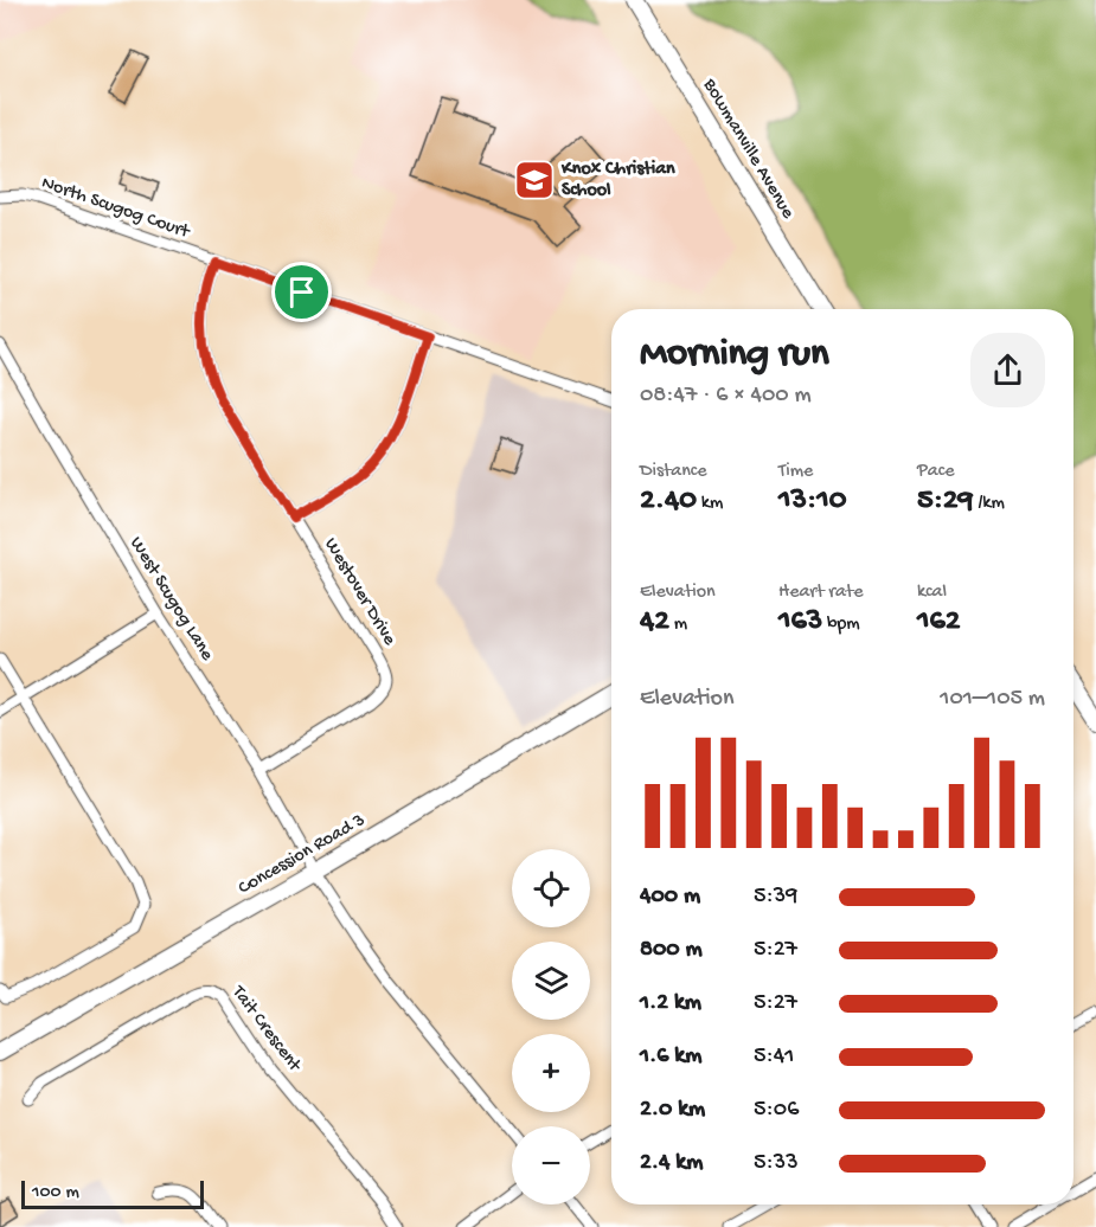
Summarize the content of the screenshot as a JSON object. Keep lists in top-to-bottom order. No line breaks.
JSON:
{"streets":{"street":["Bowmanville Avenue","North Scugog Court","Westover Drive","West Scugog Lane","Concession Road 3","Tait Crescent"]},"crossings":[["North Scugog Court","Westover Drive"],["Westover Drive","West Scugog Lane"],["West Scugog Lane","Concession Road 3"]],"places":{"school or university":["Knox Christian School"]},"scale_bar":"100 m","page":{"heading":["Morning run","08:47 · 6 × 400 m"],"stats":[["Distance","2.40 km"],["Time","13:10"],["Pace","5:29 /km"],["Elevation","42 m"],["Heart rate","163 bpm"],["kcal","162"]],"chart":["Elevation","101–105 m"],"map_buttons":["+","−"],"list":[{"name":"400 m","note":"5:39"},{"name":"800 m","note":"5:27"},{"name":"1.2 km","note":"5:27"},{"name":"1.6 km","note":"5:41"},{"name":"2.0 km","note":"5:06"},{"name":"2.4 km","note":"5:33"}],"scale":"100 m"}}
